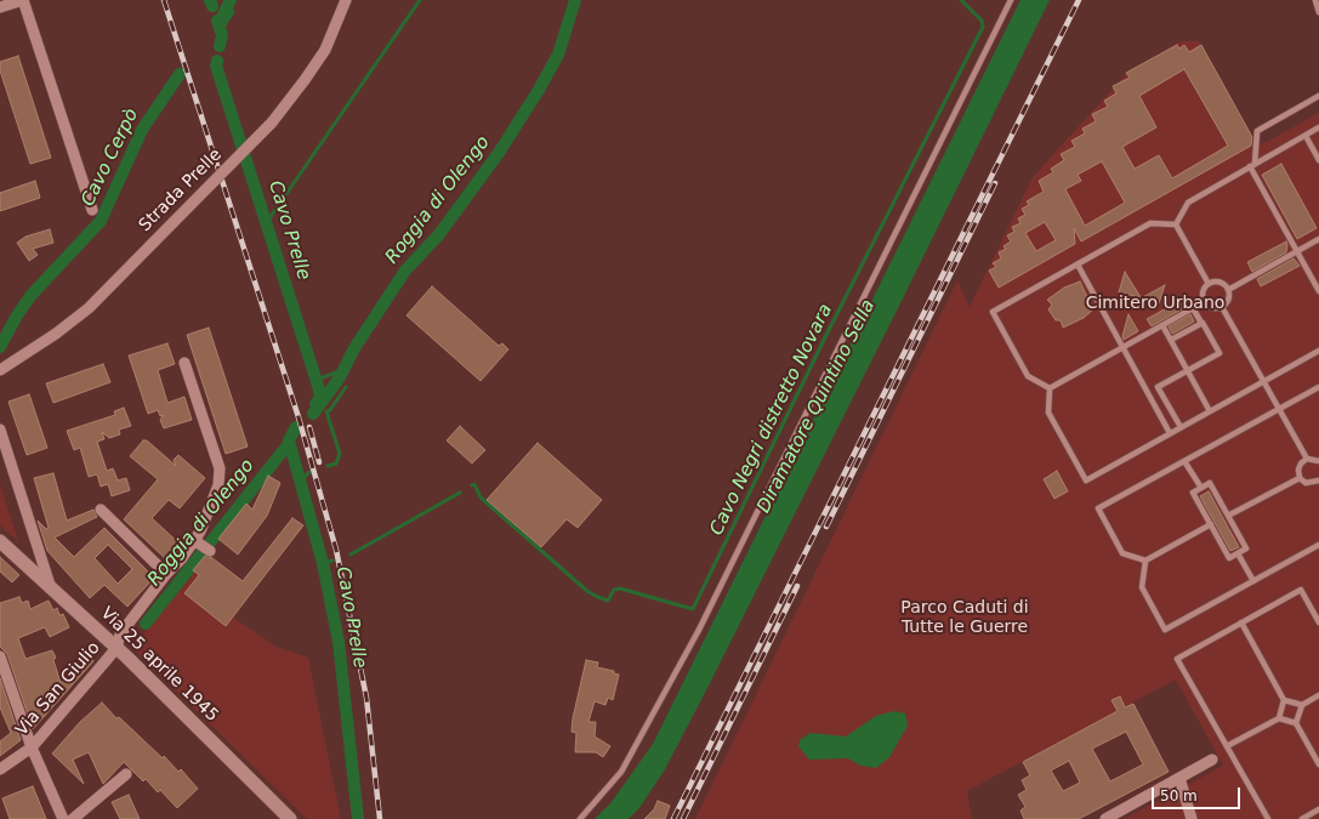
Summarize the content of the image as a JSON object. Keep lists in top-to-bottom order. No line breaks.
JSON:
{"streets":{"street":["Strada Prelle","Via 25 aprile 1945","Via San Giulio"]},"crossings":[["Via 25 aprile 1945","Via San Giulio"]],"water":["Cavo Cerpò","Roggia di Olengo","Cavo Prelle","Diramatore Quintino Sella","Cavo Negri distretto Novara"],"parks":["Cimitero Urbano","Parco Caduti di Tutte le Guerre"],"scale_bar":"50 m"}
